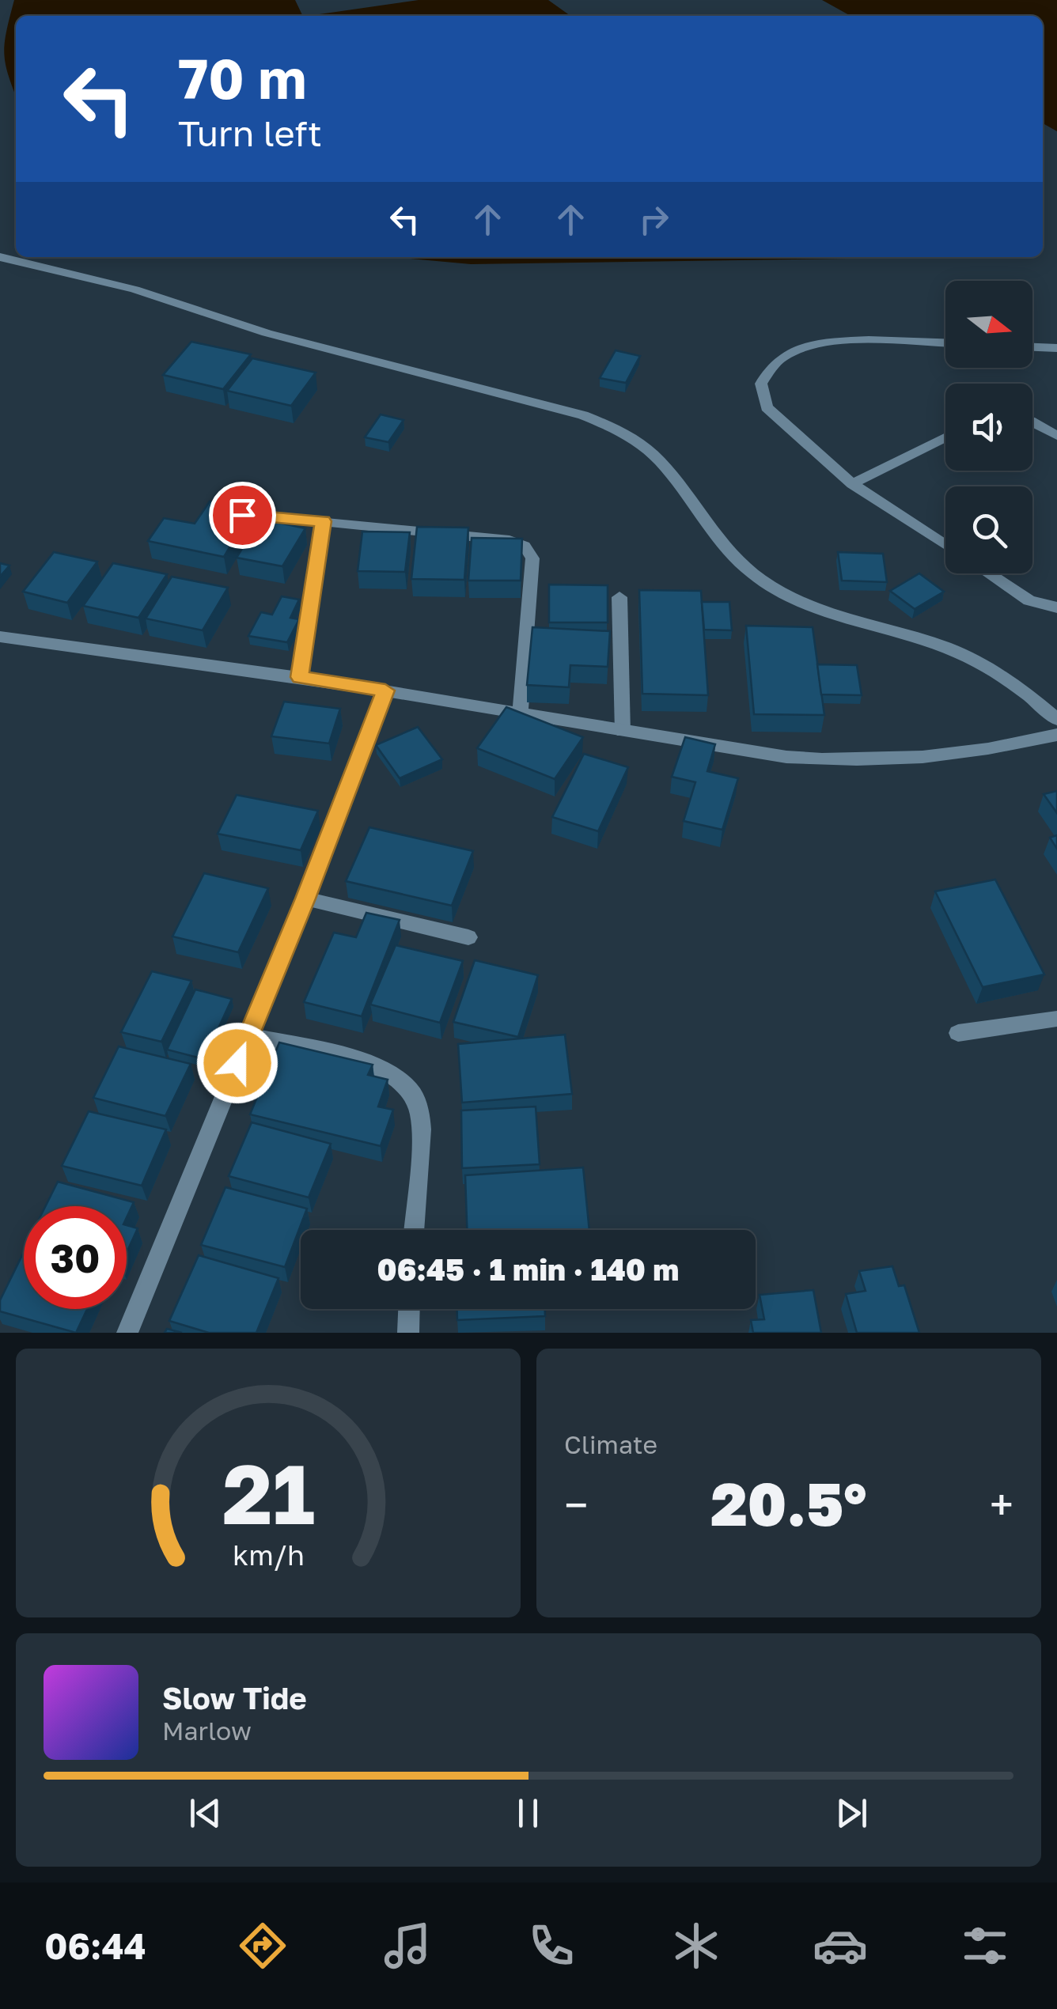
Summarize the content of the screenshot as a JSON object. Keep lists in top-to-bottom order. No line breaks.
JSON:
{"north":"right","page":{"turn":["70 m","Turn left"],"limit":"30","trip":"06:45 · 1 min · 140 m","tile":"Climate","heat":["−","20.5°","+"],"song":["Slow Tide","Marlow"],"tabs":"06:44","gauge":["21","km/h"]}}
